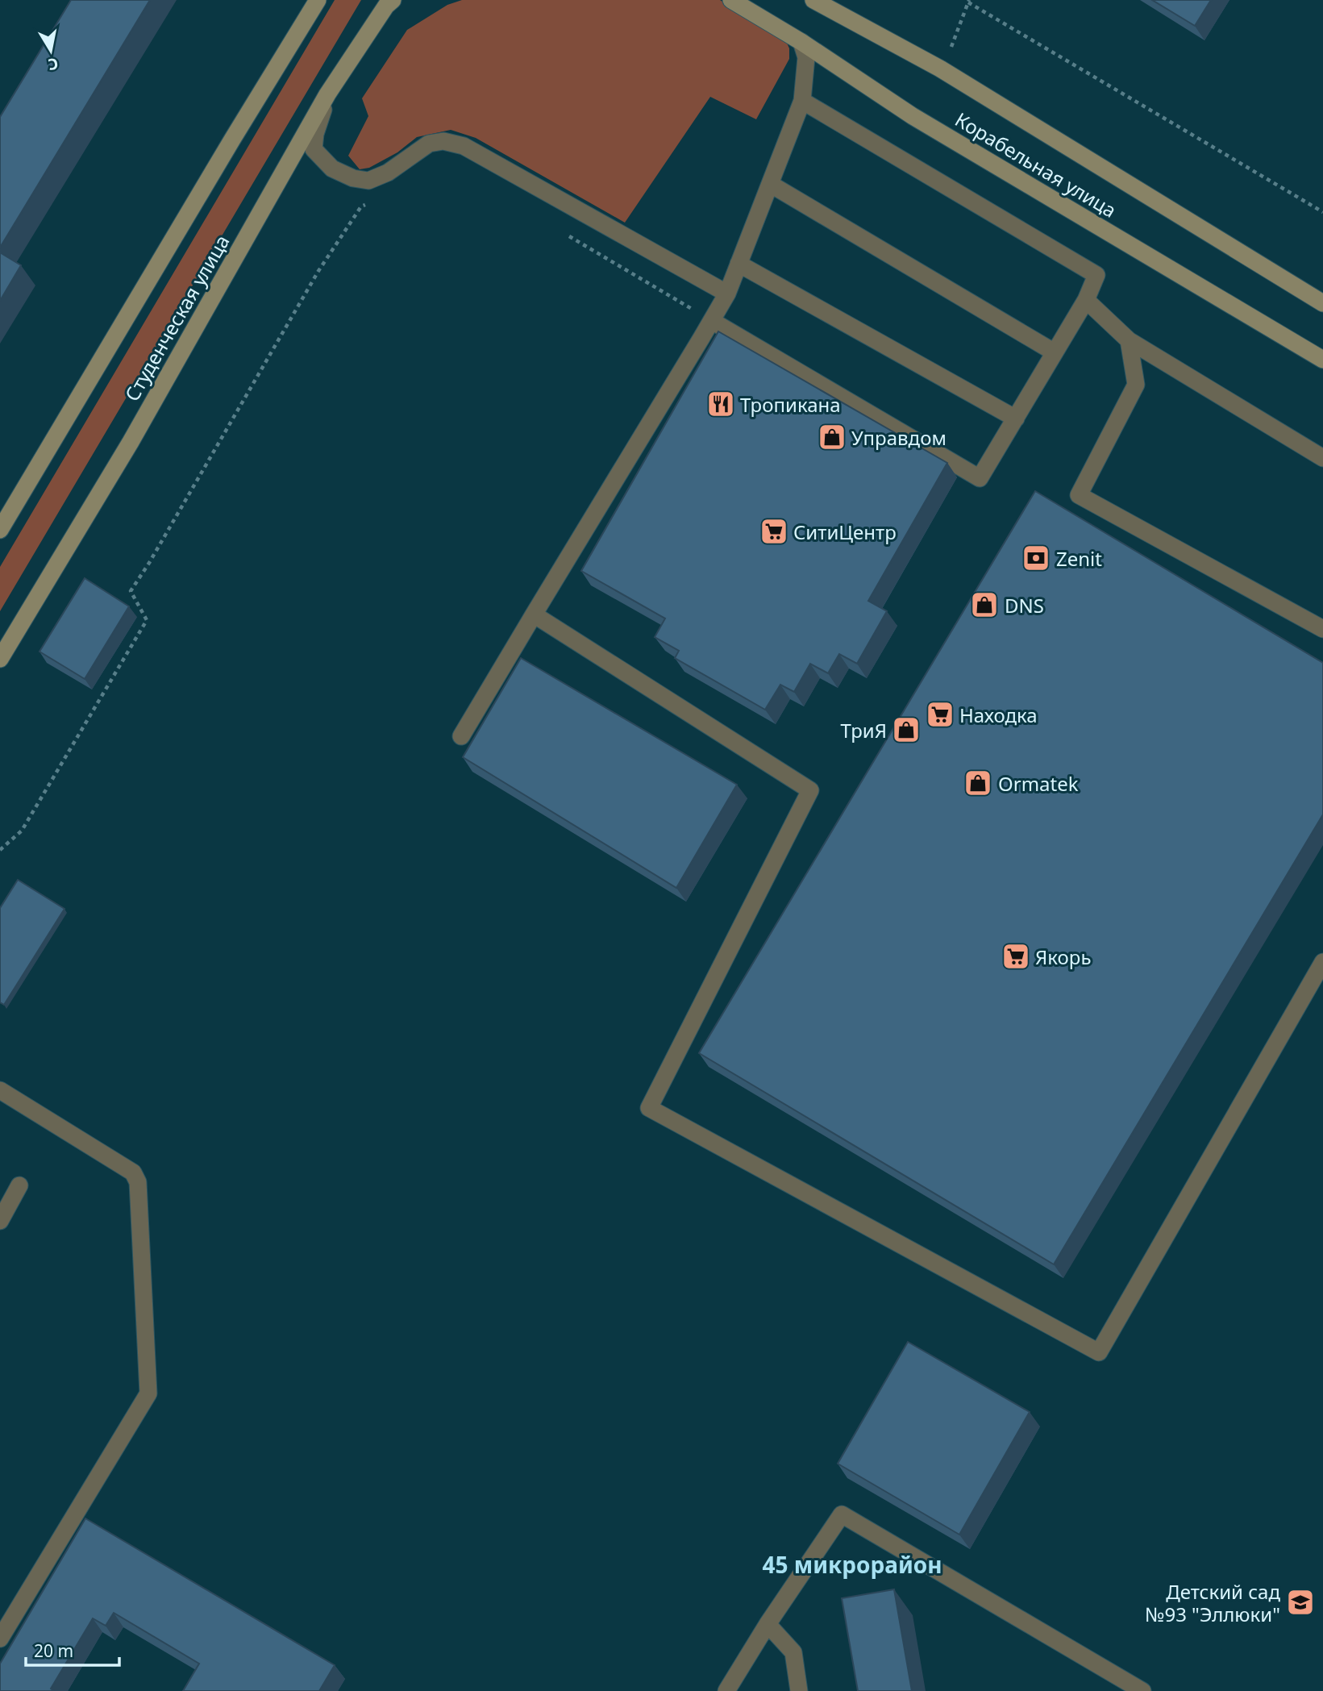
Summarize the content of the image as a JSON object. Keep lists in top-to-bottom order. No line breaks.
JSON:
{"streets":{"main road":["Корабельная улица","Студенческая улица"]},"districts":["45 микрорайон"],"places":{"restaurant":["Тропикана"],"shop":["Управдом","DNS","ТриЯ","Ormatek"],"supermarket":["СитиЦентр","Находка","Якорь"],"bank":["Zenit"],"school or university":["Детский сад №93 \"Эллюки\""]},"scale_bar":"20 m","north":"bottom"}
